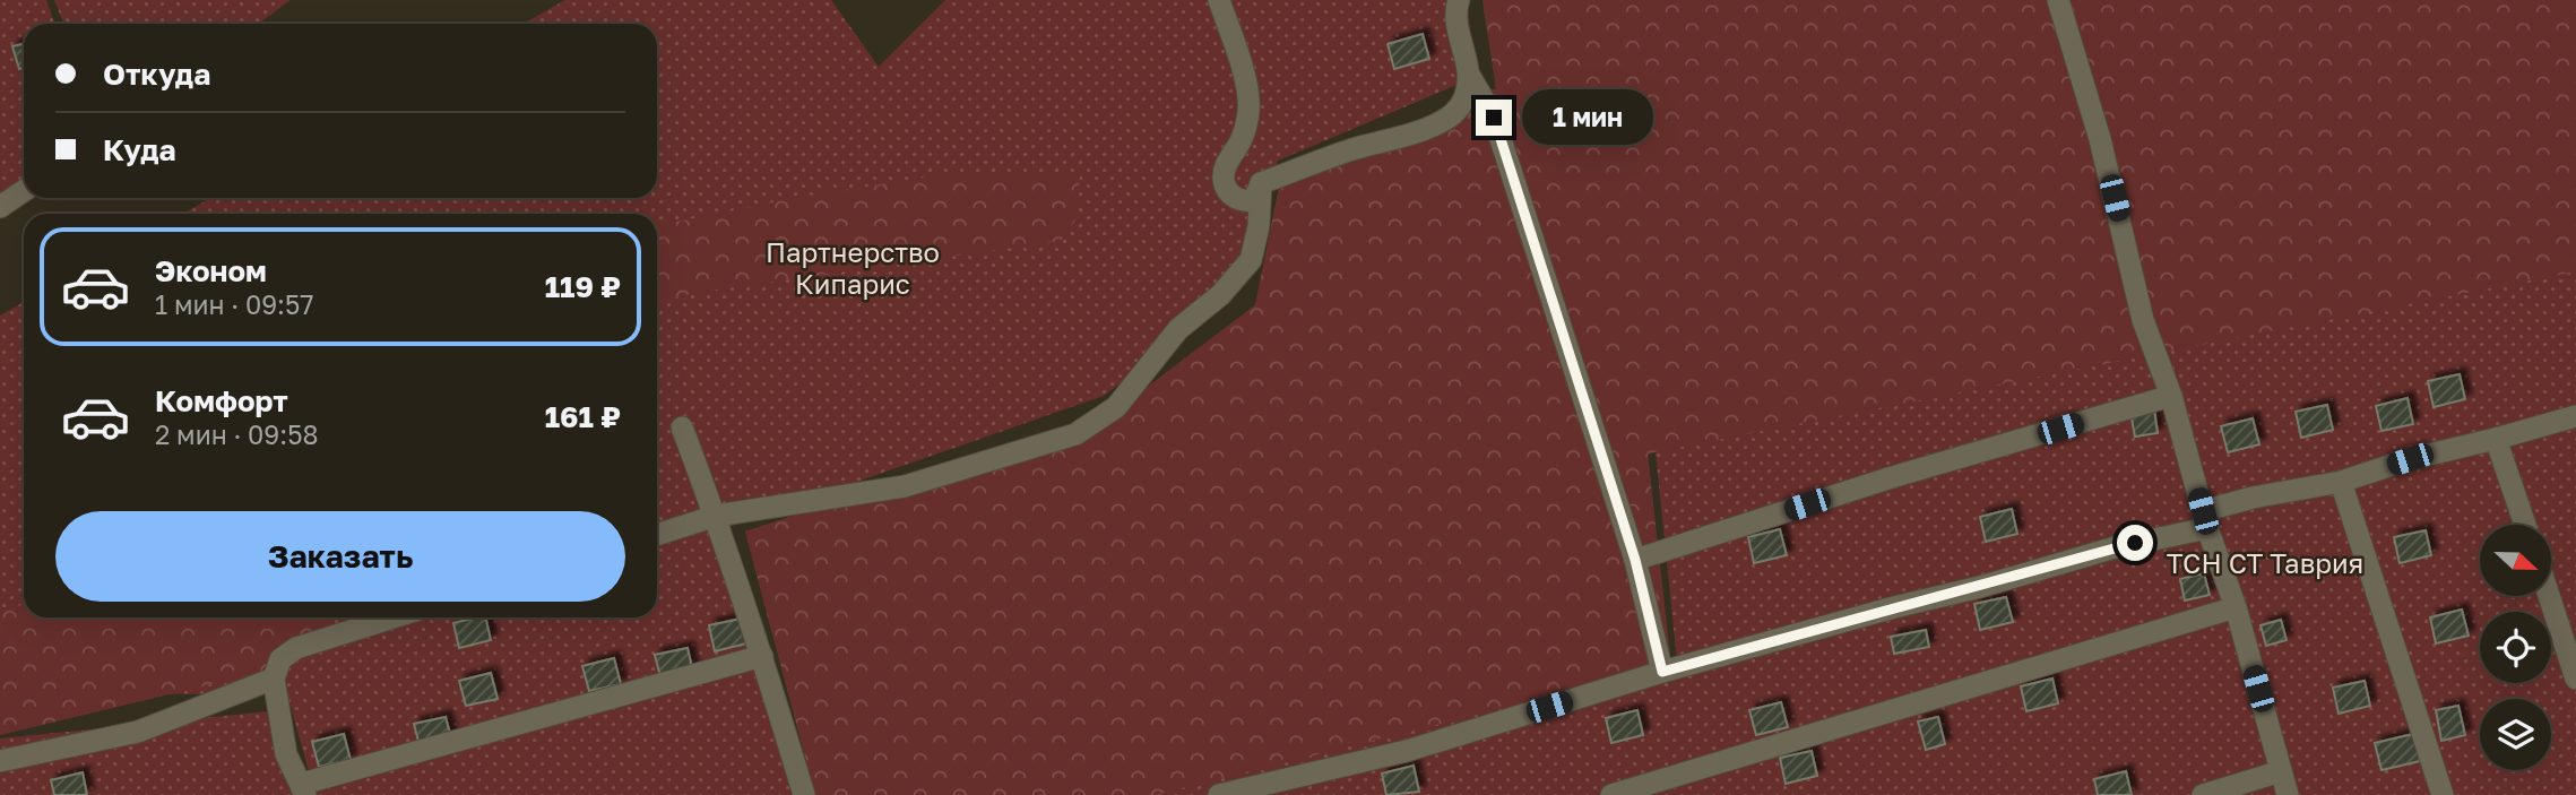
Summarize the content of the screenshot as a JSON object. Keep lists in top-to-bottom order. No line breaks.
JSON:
{"parks":["Партнерство Кипарис","ТСН СТ Таврия"],"north":"right","page":{"banner":["Откуда","Куда"],"bubble":"1 мин","list":[{"name":"Эконом","note":"1 мин · 09:57","value":"119 ₽"},{"name":"Комфорт","note":"2 мин · 09:58","value":"161 ₽"}],"buttons":"Заказать"}}
